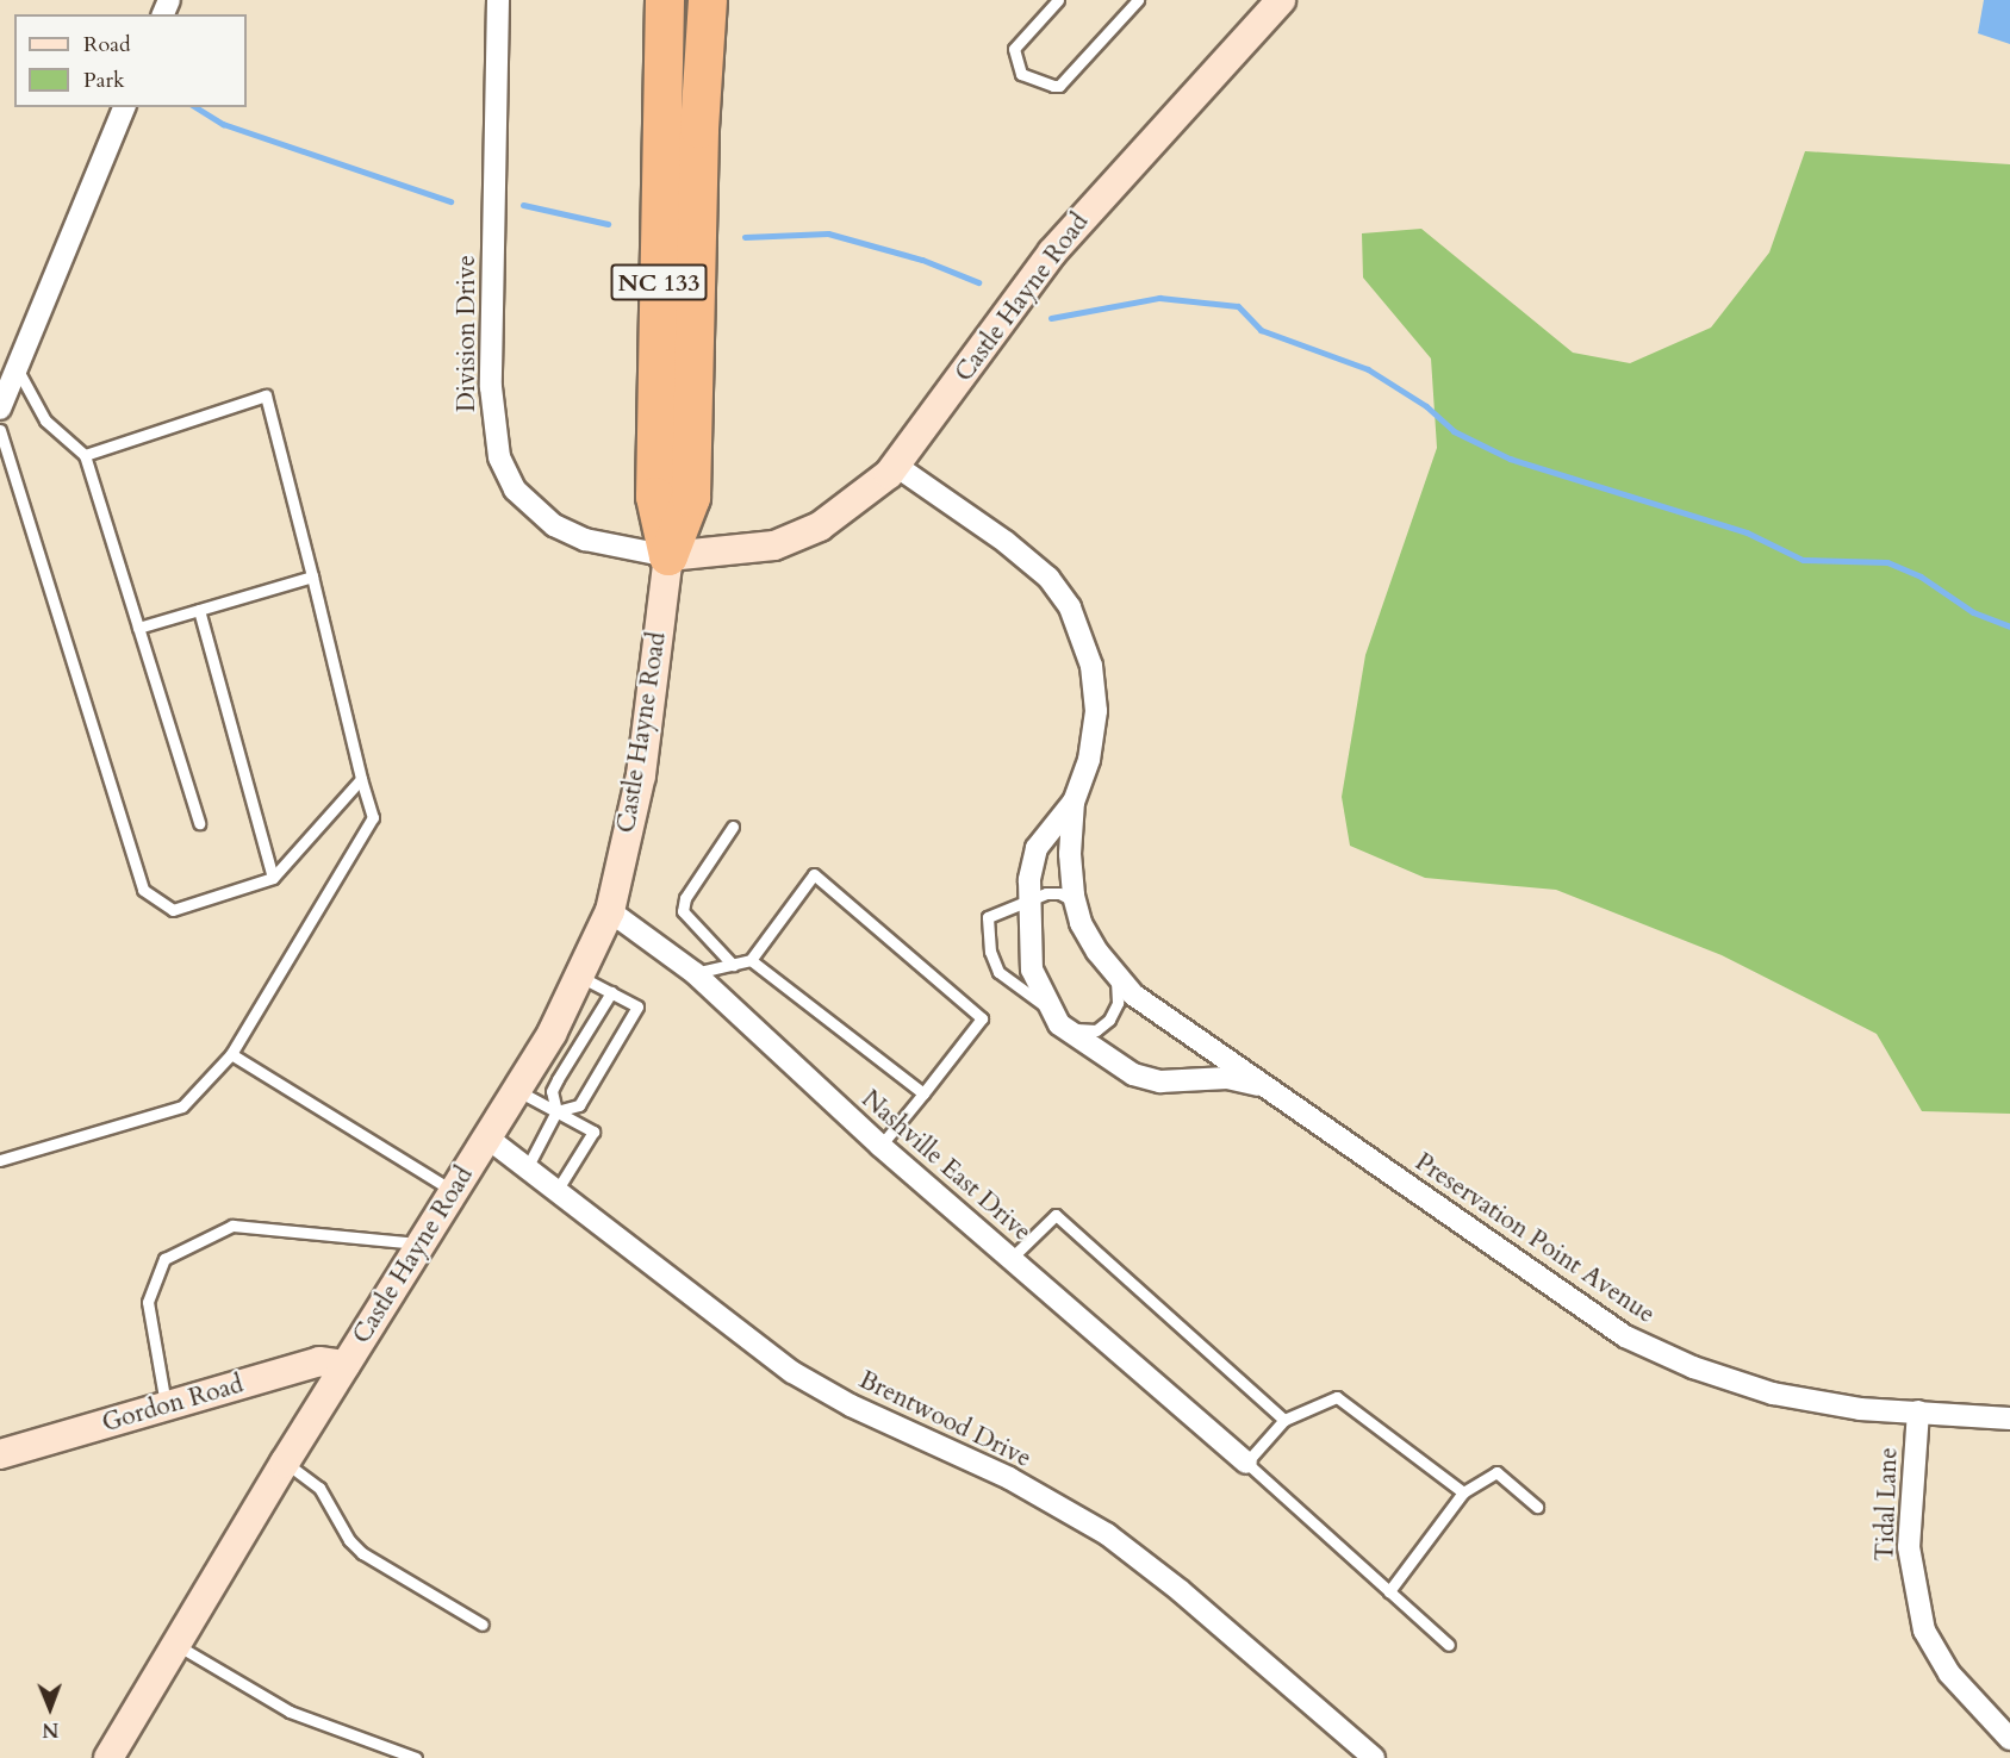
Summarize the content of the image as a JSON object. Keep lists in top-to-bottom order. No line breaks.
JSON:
{"streets":{"highway":["NC 133"],"main road":["Castle Hayne Road","Gordon Road"],"street":["Division Drive","Nashville East Drive","Preservation Point Avenue","Brentwood Drive","Tidal Lane"]},"crossings":[["NC 133","Castle Hayne Road"],["NC 133","Division Drive"],["Castle Hayne Road","Division Drive"],["Castle Hayne Road","Nashville East Drive"],["Castle Hayne Road","Preservation Point Avenue"],["Castle Hayne Road","Gordon Road"],["Castle Hayne Road","Brentwood Drive"],["Preservation Point Avenue","Tidal Lane"]],"legend":["Road","Park"],"north":"bottom"}
